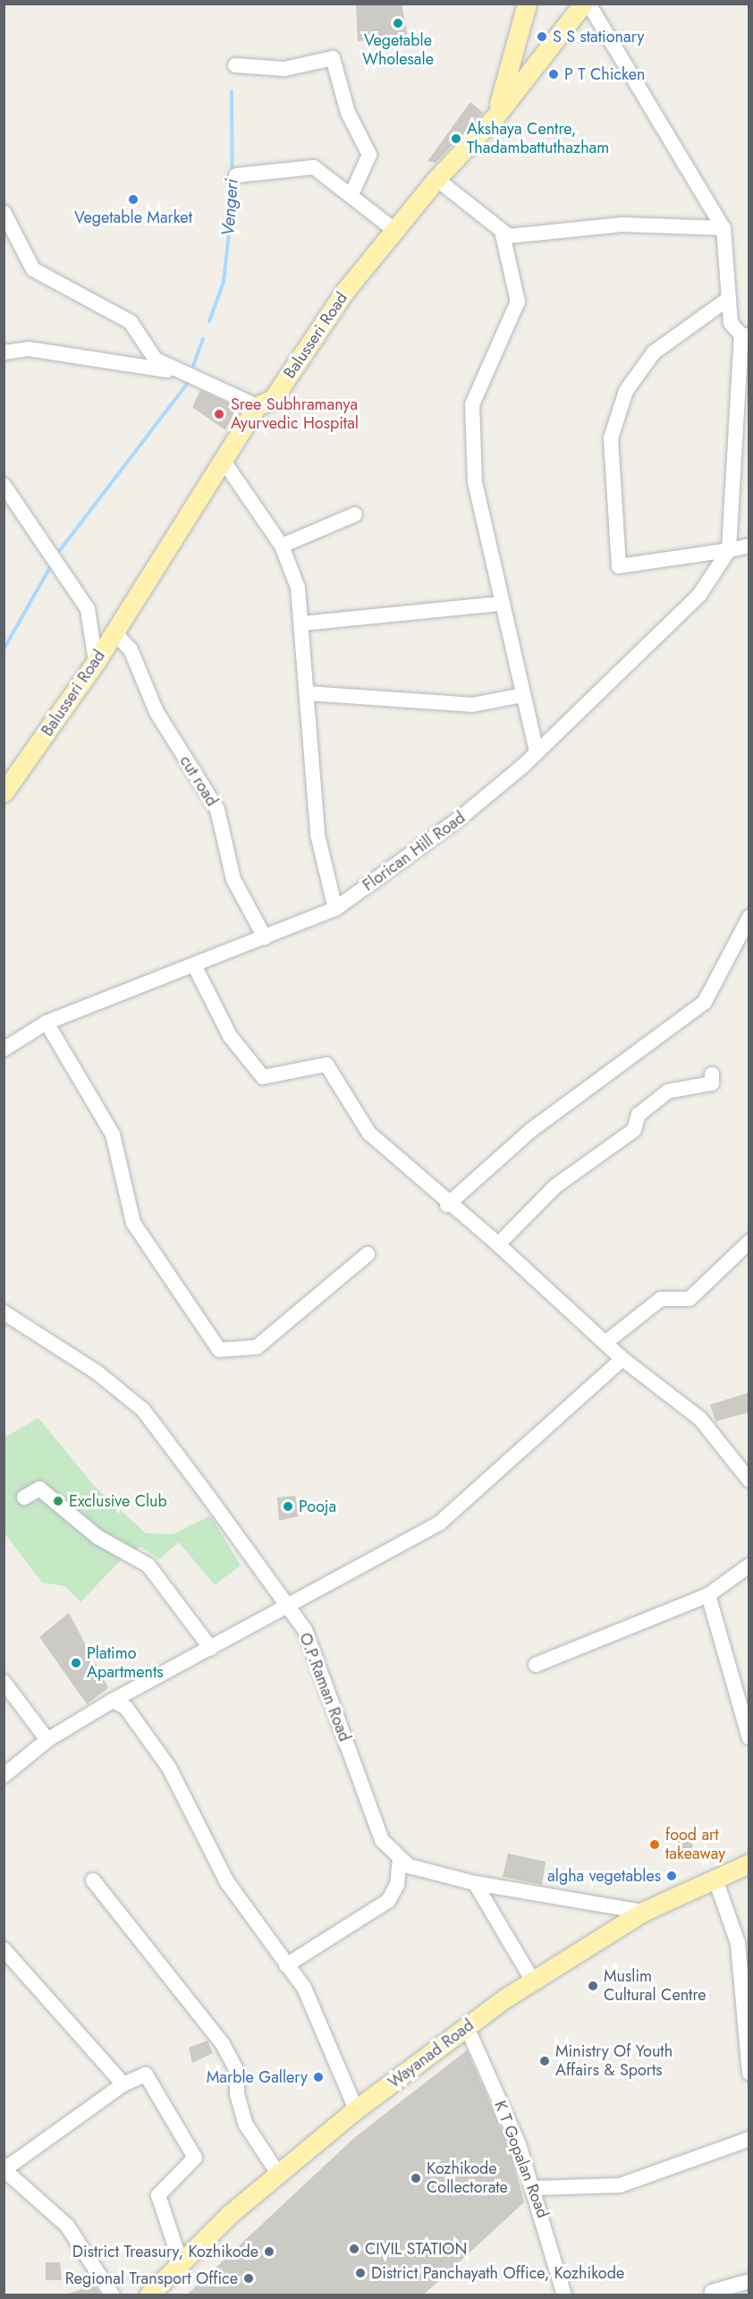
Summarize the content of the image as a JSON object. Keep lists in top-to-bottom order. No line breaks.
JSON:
{"streets":{"main road":["Balusseri Road","Wayanad Road"],"street":["cut road","Florican Hill Road","O.P.Raman Road","K T Gopalan Road"]},"crossings":[["Balusseri Road","cut road"],["cut road","Florican Hill Road"],["O.P.Raman Road","Wayanad Road"],["Wayanad Road","K T Gopalan Road"]],"water":["Vengeri"],"places":["Vegetable Wholesale","S S stationary","P T Chicken","Akshaya Centre, Thadambattuthazham","Vegetable Market","Sree Subhramanya Ayurvedic Hospital","Exclusive Club","Pooja","Platimo Apartments","food art takeaway","algha vegetables","Muslim Cultural Centre","Ministry Of Youth Affairs & Sports","Marble Gallery","Kozhikode Collectorate","CIVIL STATION","District Treasury, Kozhikode","District Panchayath Office, Kozhikode","Regional Transport Office"]}
